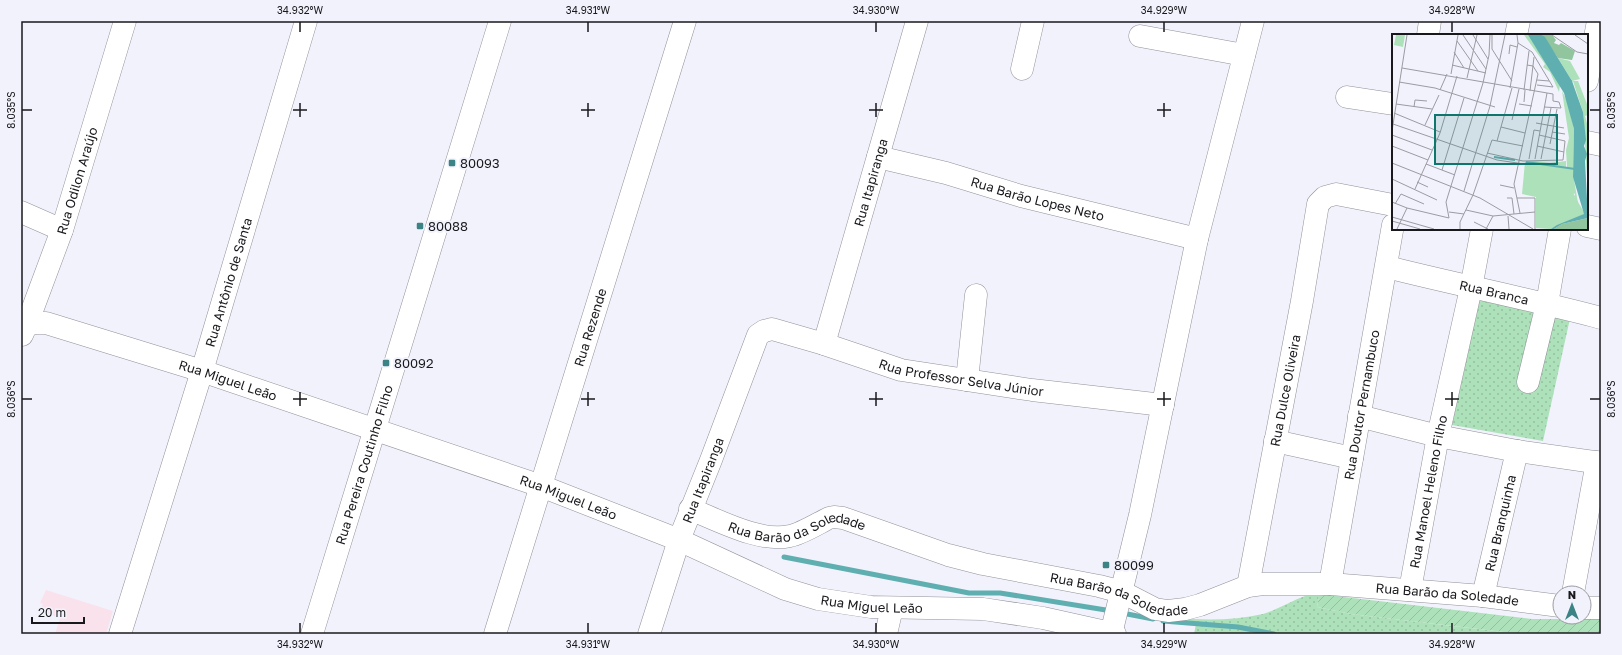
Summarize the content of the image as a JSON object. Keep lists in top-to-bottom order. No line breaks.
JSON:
{"streets":{"street":["Rua Odilon Araújo","Rua Itapiranga","Rua Barão Lopes Neto","Rua Antônio de Santa","Rua Branca","Rua Rezende","Rua Professor Selva Júnior","Rua Miguel Leão","Rua Dulce Oliveira","Rua Doutor Pernambuco","Rua Pereira Coutinho Filho","Rua Manoel Heleno Filho","Rua Branquinha","Rua Barão da Soledade"]},"crossings":[["Rua Odilon Araújo","Rua Miguel Leão"],["Rua Itapiranga","Rua Barão Lopes Neto"],["Rua Itapiranga","Rua Professor Selva Júnior"],["Rua Itapiranga","Rua Miguel Leão"],["Rua Itapiranga","Rua Barão da Soledade"],["Rua Antônio de Santa","Rua Miguel Leão"],["Rua Branca","Rua Doutor Pernambuco"],["Rua Branca","Rua Manoel Heleno Filho"],["Rua Rezende","Rua Miguel Leão"],["Rua Miguel Leão","Rua Pereira Coutinho Filho"],["Rua Dulce Oliveira","Rua Barão da Soledade"],["Rua Doutor Pernambuco","Rua Barão da Soledade"],["Rua Manoel Heleno Filho","Rua Barão da Soledade"],["Rua Branquinha","Rua Barão da Soledade"]],"places":{"transit":["80093","80088","80092","80099"]},"scale_bar":"20 m","north":"top","coordinates":["34.932°W","34.931°W","34.930°W","34.929°W","34.928°W","8.035°S","8.036°S"]}
